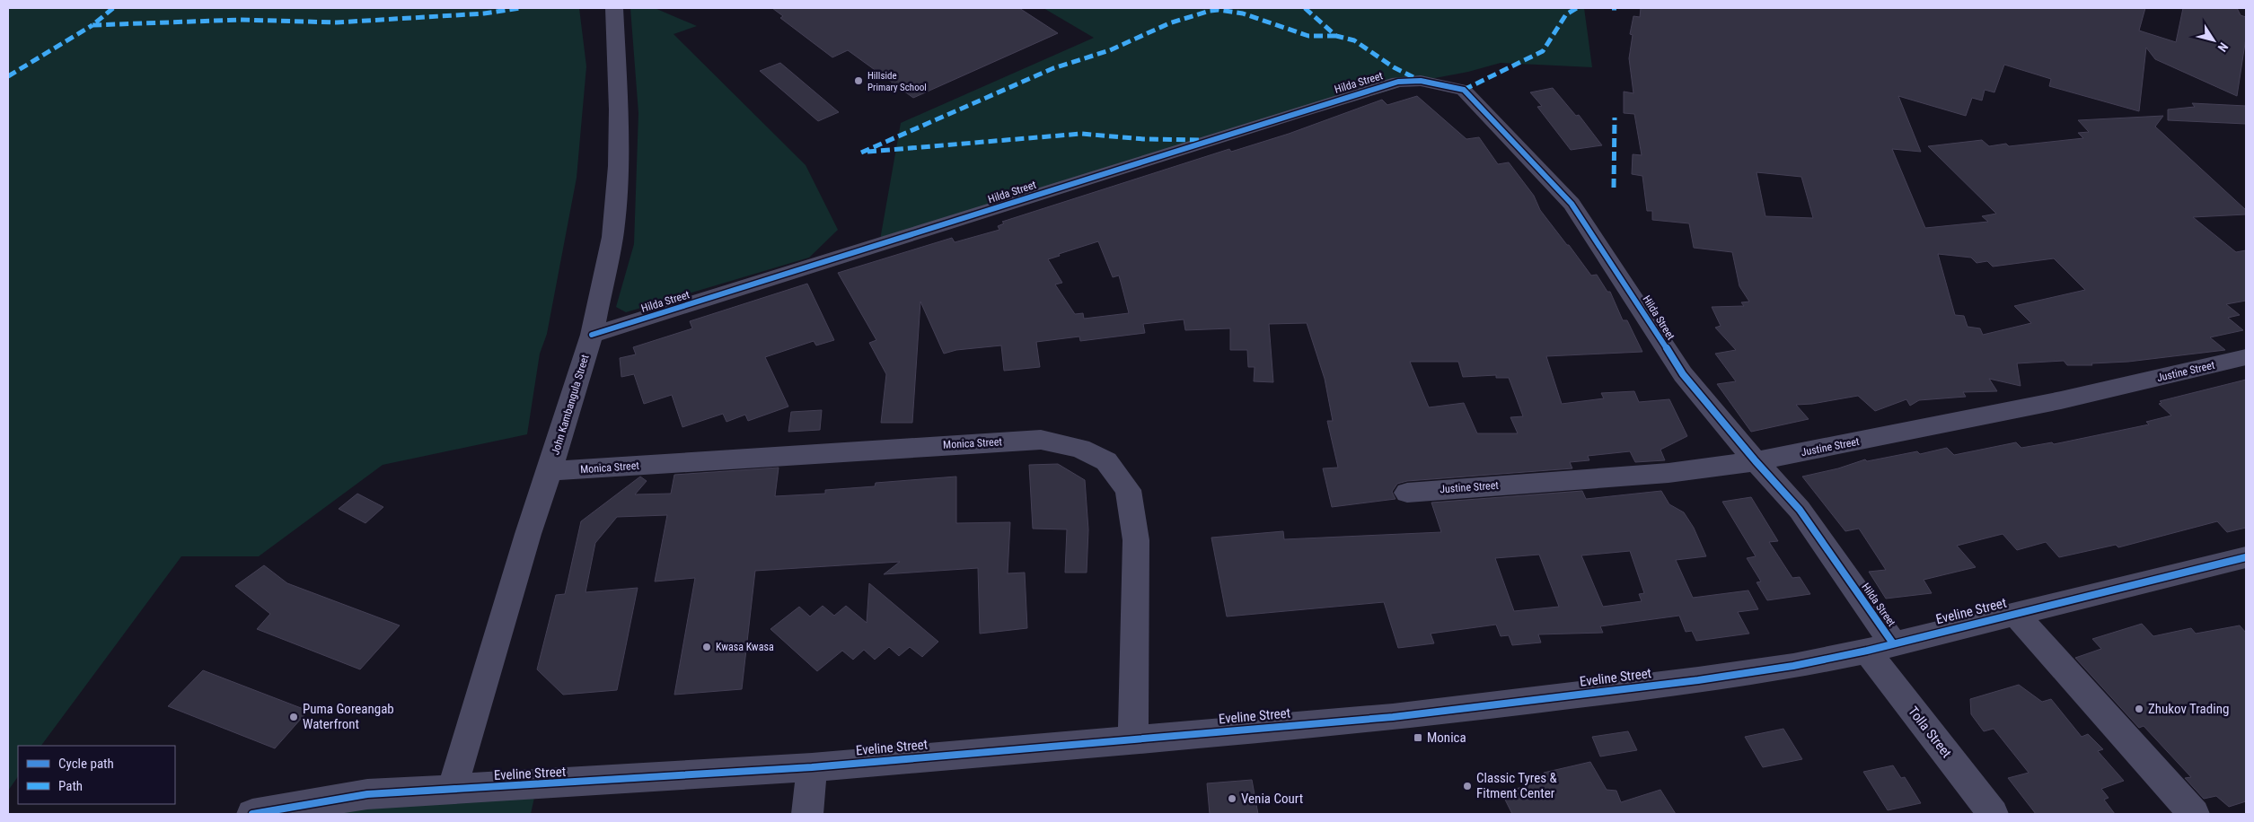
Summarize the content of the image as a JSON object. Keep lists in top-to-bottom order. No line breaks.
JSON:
{"streets":{"street":["Hilda Street","Justine Street","John Kambangula Street","Monica Street","Eveline Street","Tolla Street"]},"crossings":[["Hilda Street","Justine Street"],["Hilda Street","John Kambangula Street"],["Hilda Street","Eveline Street"],["Hilda Street","Tolla Street"],["John Kambangula Street","Monica Street"],["John Kambangula Street","Eveline Street"],["Monica Street","Eveline Street"],["Eveline Street","Tolla Street"]],"places":{"other":["Hillside Primary School","Kwasa Kwasa","Zhukov Trading","Puma Goreangab Waterfront","Classic Tyres & Fitment Center","Venia Court"],"transit":["Monica"]},"legend":["Cycle path","Path"],"north":"bottom right"}
